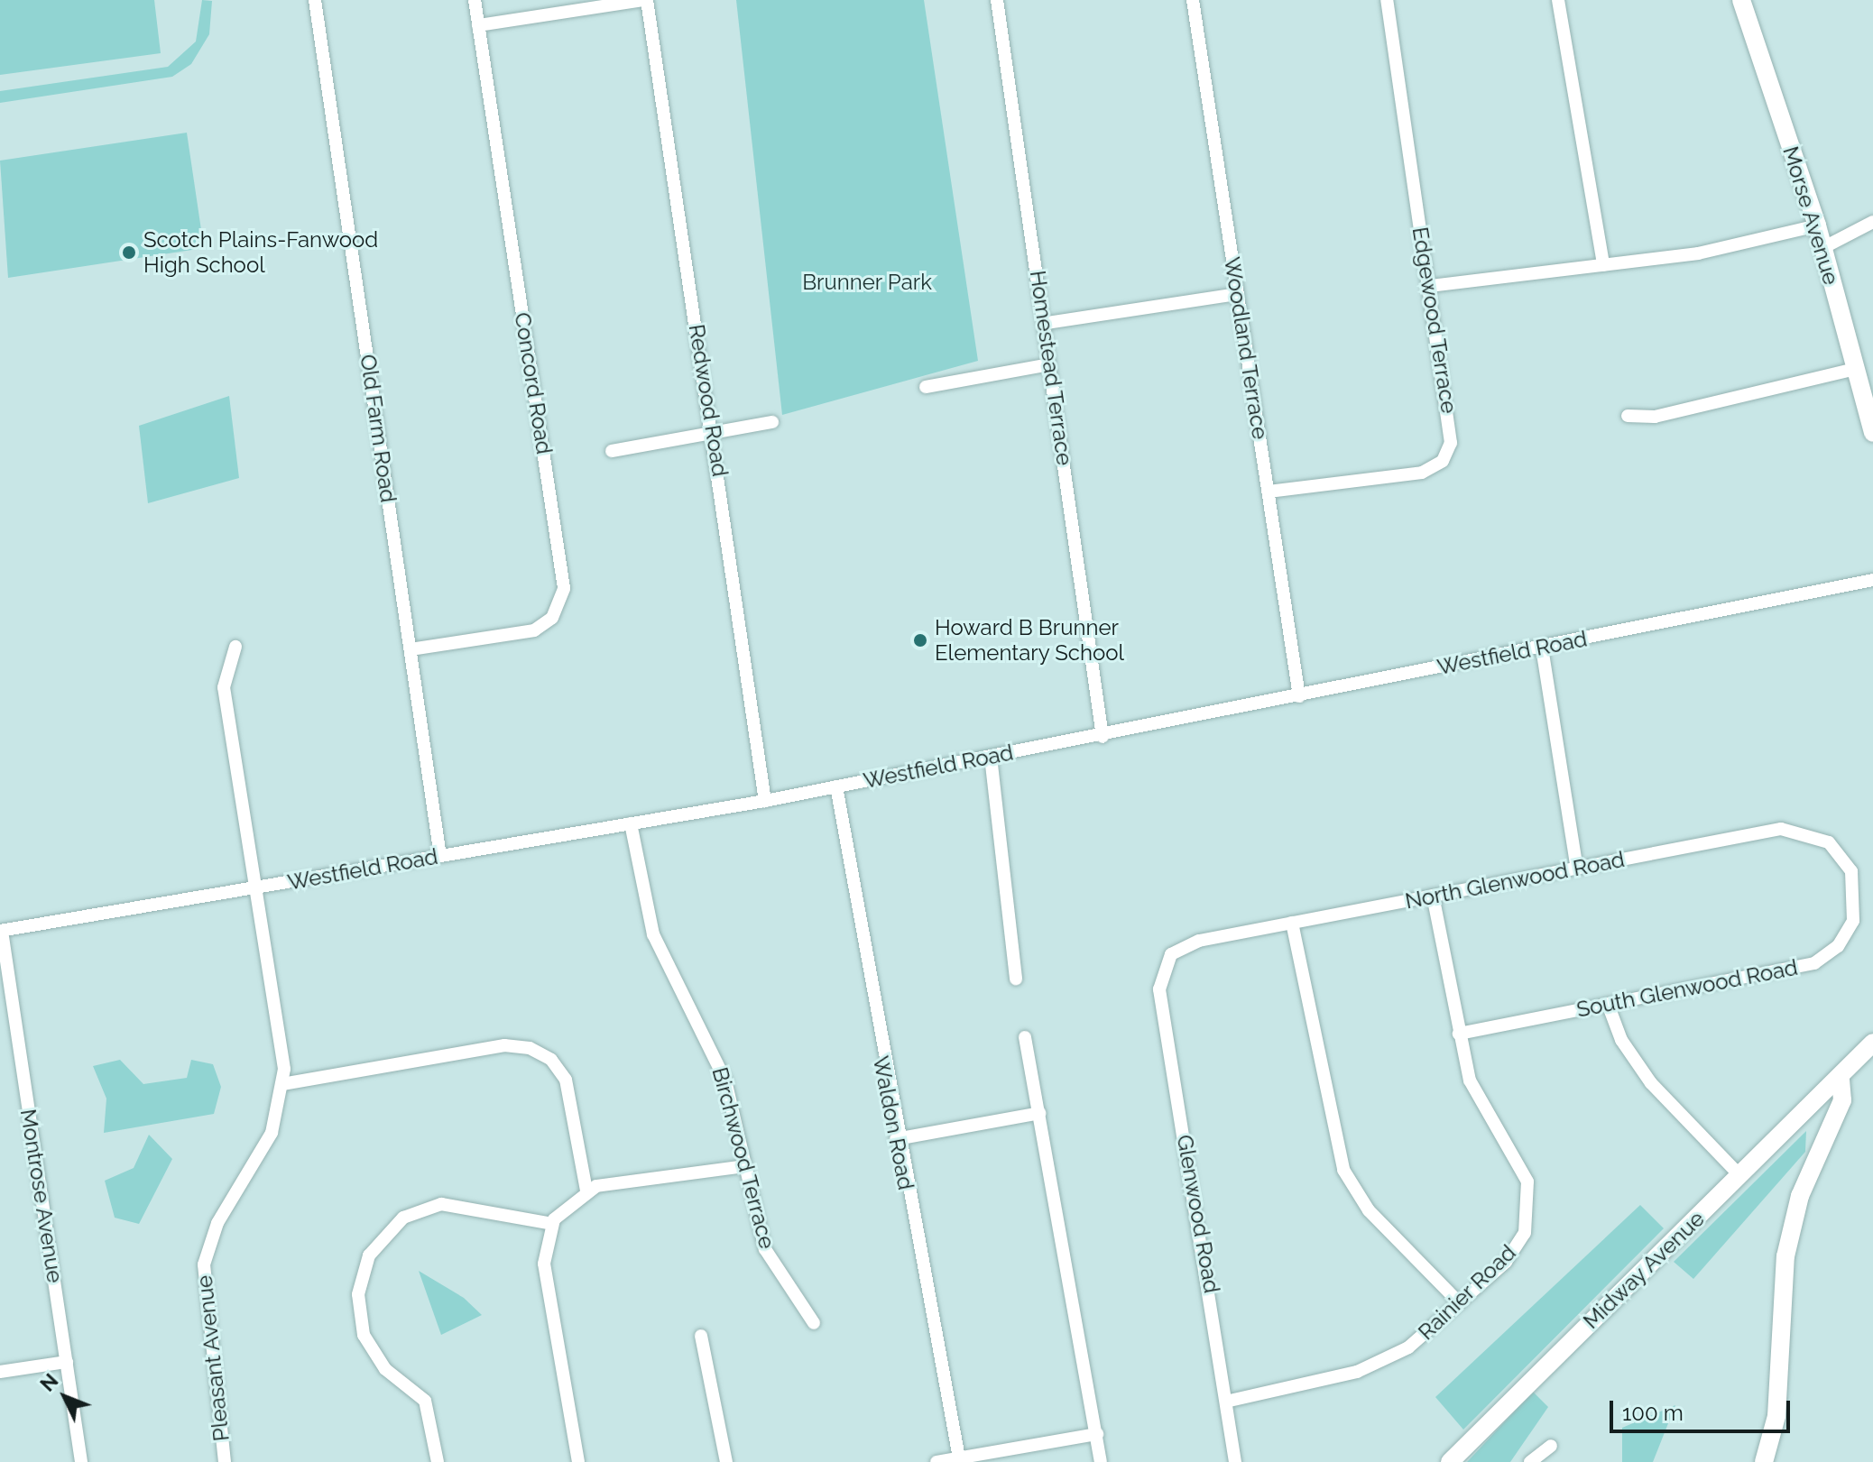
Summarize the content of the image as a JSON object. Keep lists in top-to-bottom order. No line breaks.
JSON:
{"streets":{"street":["Morse Avenue","Edgewood Terrace","Woodland Terrace","Homestead Terrace","Concord Road","Redwood Road","Old Farm Road","Westfield Road","North Glenwood Road","South Glenwood Road","Waldon Road","Birchwood Terrace","Montrose Avenue","Glenwood Road","Midway Avenue","Rainier Road","Pleasant Avenue"]},"crossings":[["Edgewood Terrace","Woodland Terrace"],["Woodland Terrace","Westfield Road"],["Homestead Terrace","Westfield Road"],["Concord Road","Old Farm Road"],["Redwood Road","Westfield Road"],["Old Farm Road","Westfield Road"],["Westfield Road","Waldon Road"],["Westfield Road","Birchwood Terrace"],["Westfield Road","Montrose Avenue"],["Westfield Road","Pleasant Avenue"],["North Glenwood Road","South Glenwood Road"],["North Glenwood Road","Glenwood Road"],["North Glenwood Road","Rainier Road"],["South Glenwood Road","Rainier Road"],["Glenwood Road","Rainier Road"]],"parks":["Brunner Park"],"places":["Scotch Plains-Fanwood High School","Howard B Brunner Elementary School"],"scale_bar":"100 m","north":"top left"}
